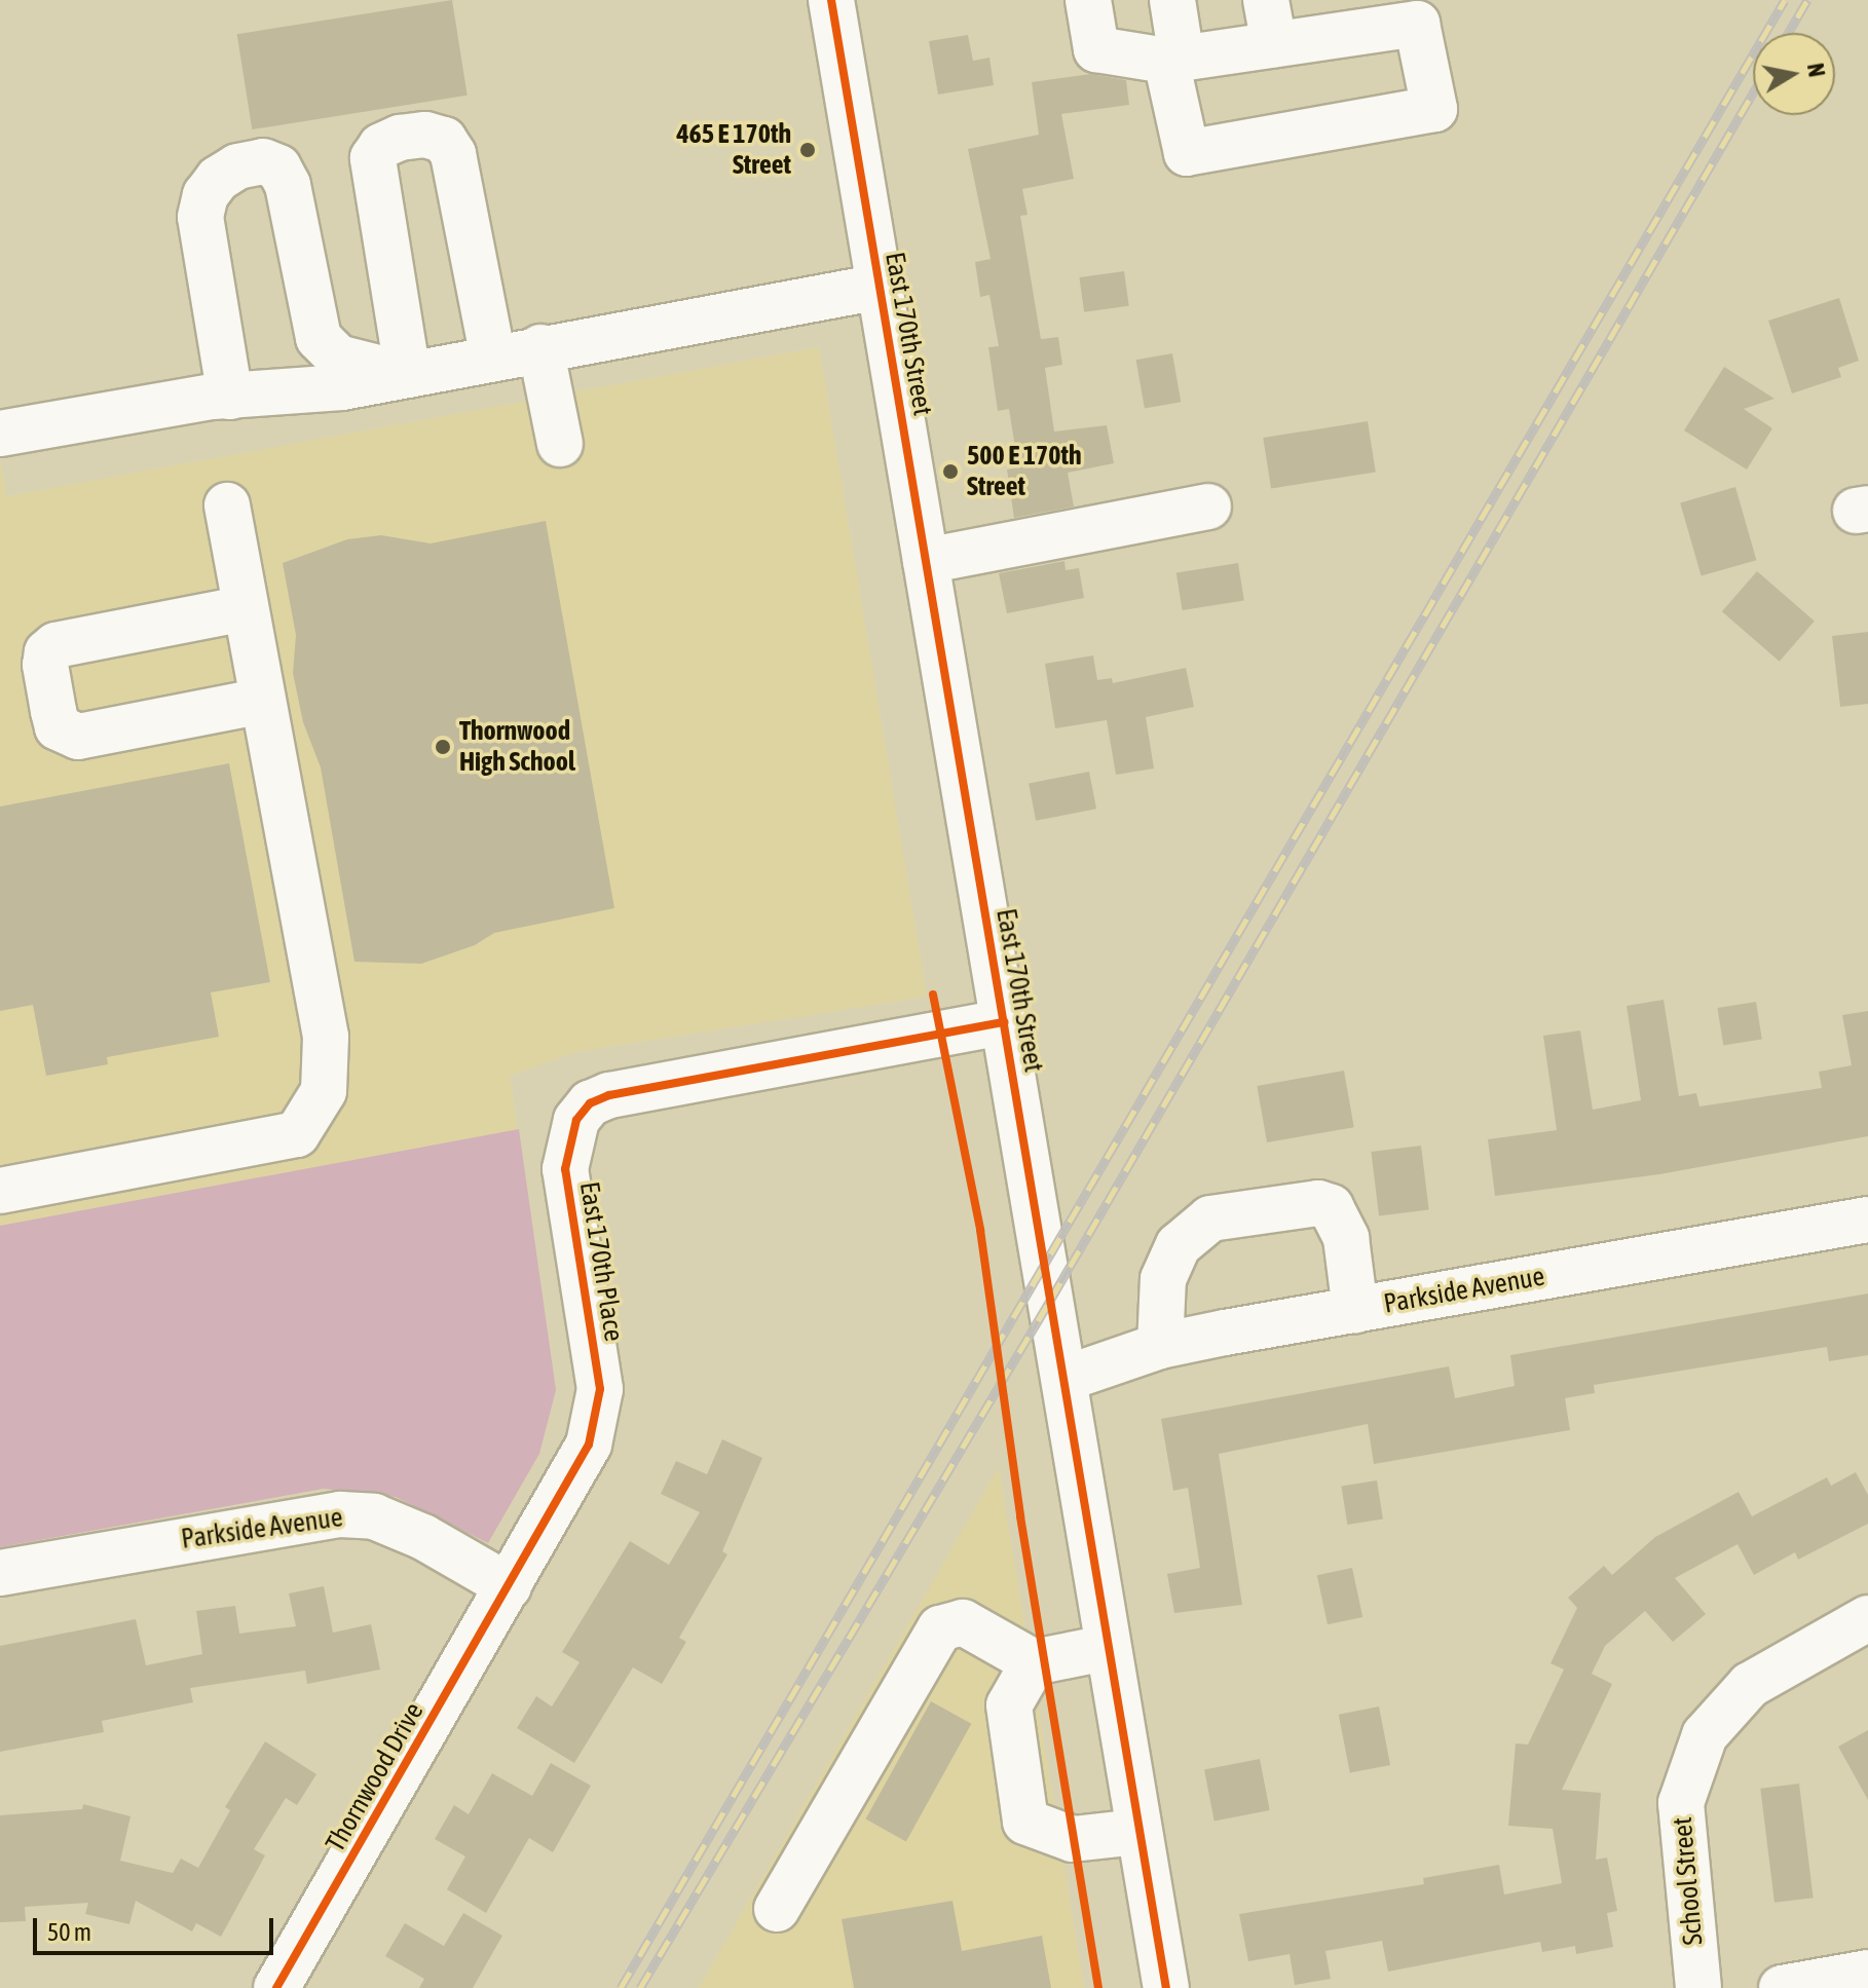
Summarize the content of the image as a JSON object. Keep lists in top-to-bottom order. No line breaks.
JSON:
{"streets":{"street":["East 170th Street","East 170th Place","Parkside Avenue","Thornwood Drive","School Street"]},"crossings":[["East 170th Street","East 170th Place"],["East 170th Street","Parkside Avenue"],["East 170th Place","Parkside Avenue"],["East 170th Place","Thornwood Drive"],["Parkside Avenue","Thornwood Drive"]],"places":["465 E 170th Street","500 E 170th Street","Thornwood High School"],"scale_bar":"50 m","north":"right"}
